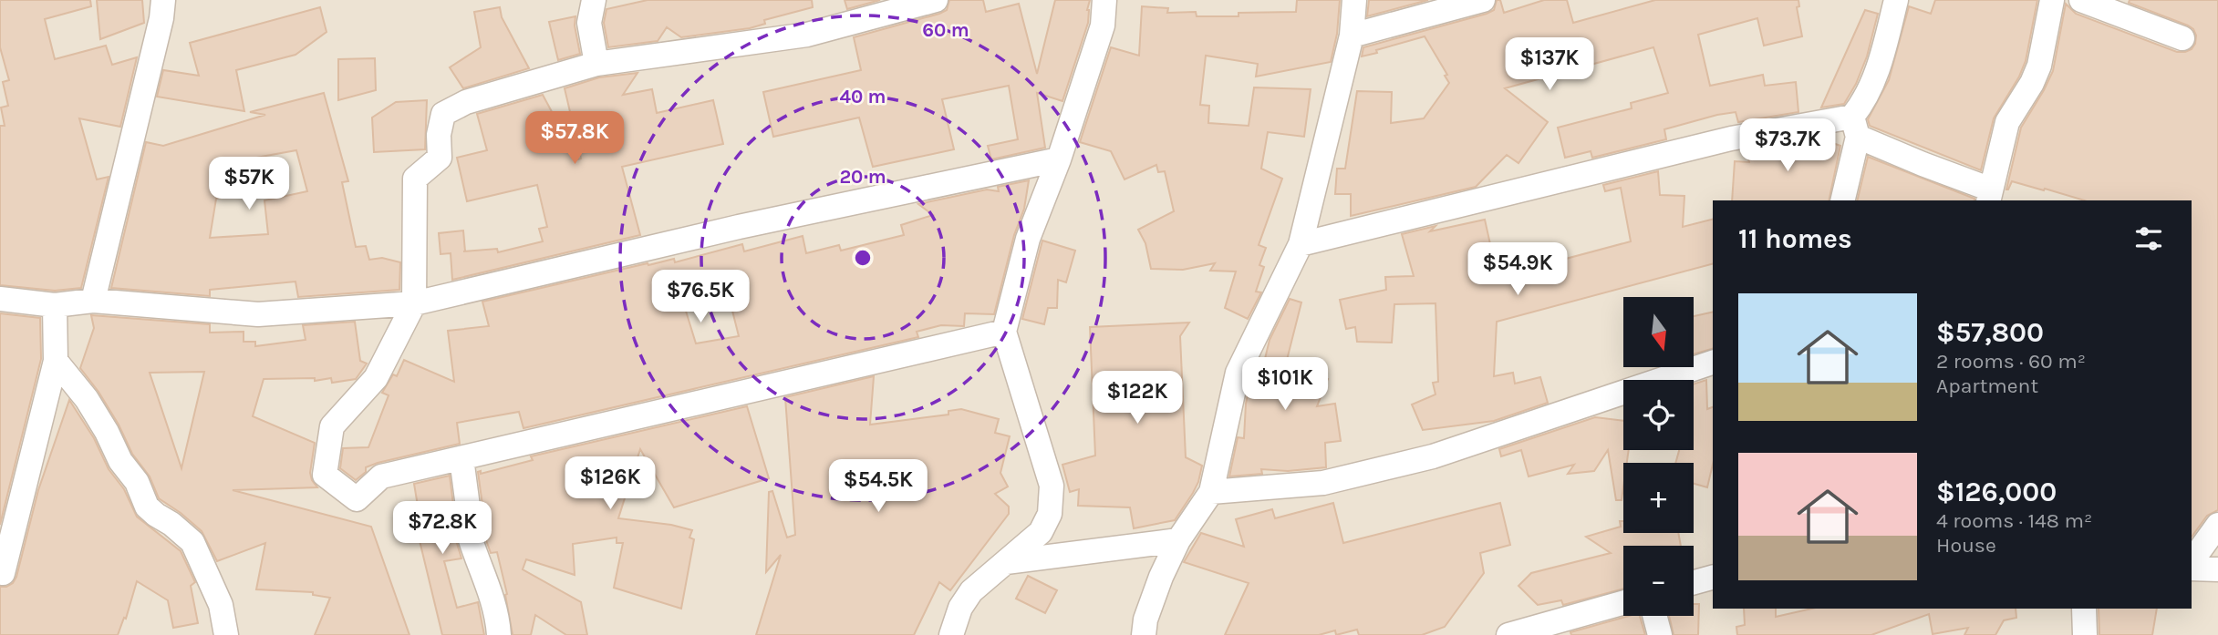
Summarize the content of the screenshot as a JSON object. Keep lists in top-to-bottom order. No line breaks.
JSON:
{"north":"bottom","page":{"price":["$137K","$57.8K","$73.7K","$57K","$54.9K","$76.5K","$101K","$122K","$126K","$54.5K","$72.8K"],"heading":"11 homes","list":[{"name":"$57,800","note":"2 rooms · 60 m² · Apartment"},{"name":"$126,000","note":"4 rooms · 148 m² · House"}],"map_buttons":["+","−"]},"rings":["60 m","40 m","20 m"]}
